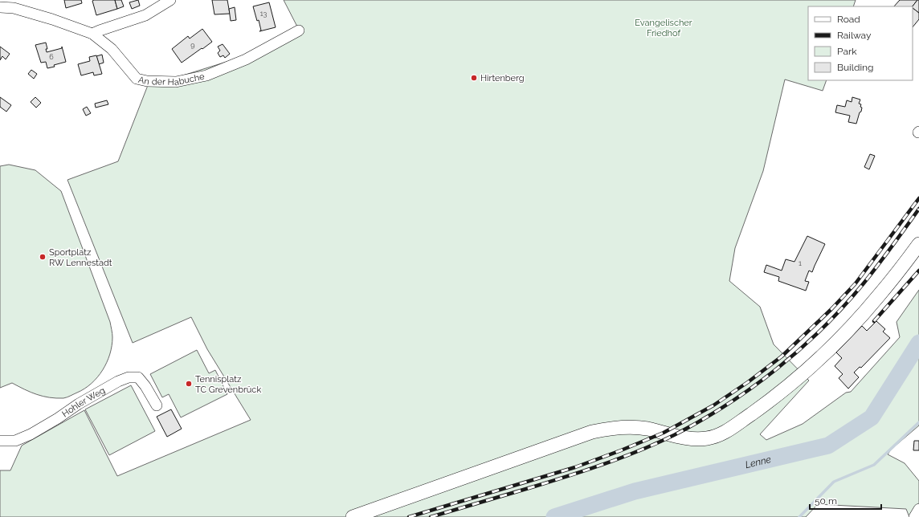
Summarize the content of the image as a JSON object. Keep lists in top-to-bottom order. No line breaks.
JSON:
{"streets":{"street":["An der Habuche","Hohler Weg"]},"water":["Lenne"],"parks":["Evangelischer Friedhof"],"places":["Hirtenberg","Sportplatz RW Lennestadt","Tennisplatz TC Grevenbrück"],"house_numbers":["13","9","6","1"],"legend":["Road","Railway","Park","Building"],"scale_bar":"50 m"}
